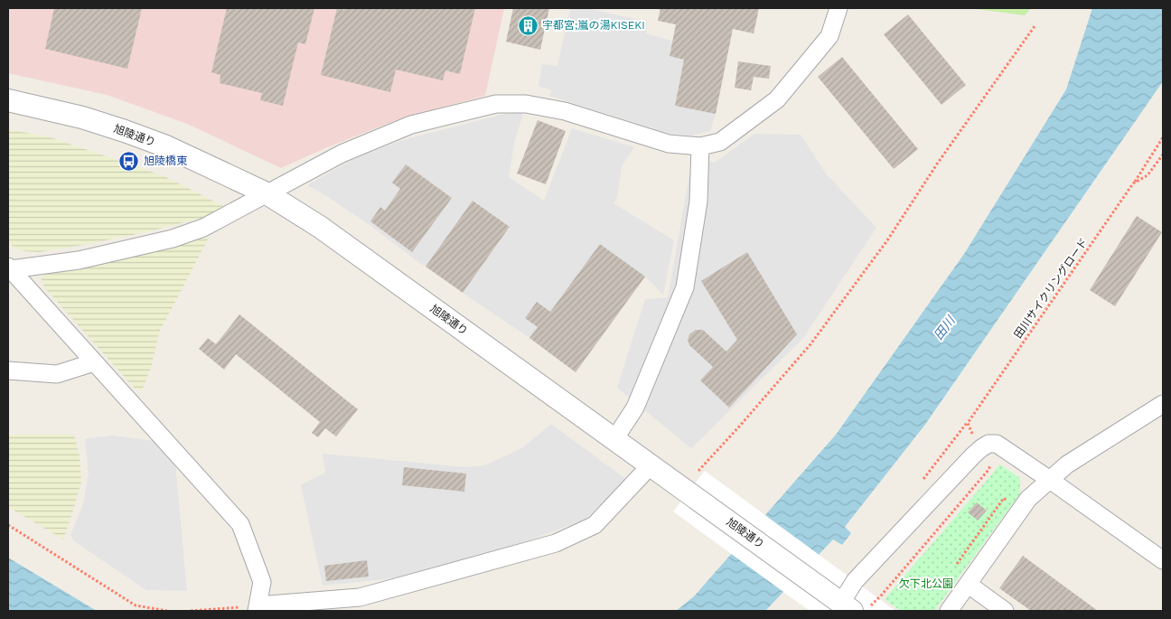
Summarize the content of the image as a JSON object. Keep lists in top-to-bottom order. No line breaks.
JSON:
{"streets":{"street":["旭陵通り"],"path":["田川サイクリングロード"]},"water":["田川"],"parks":["欠下北公園"],"places":{"building":["宇都宮;嵐の湯KISEKI"],"bus stop":["旭陵橋東"]}}
